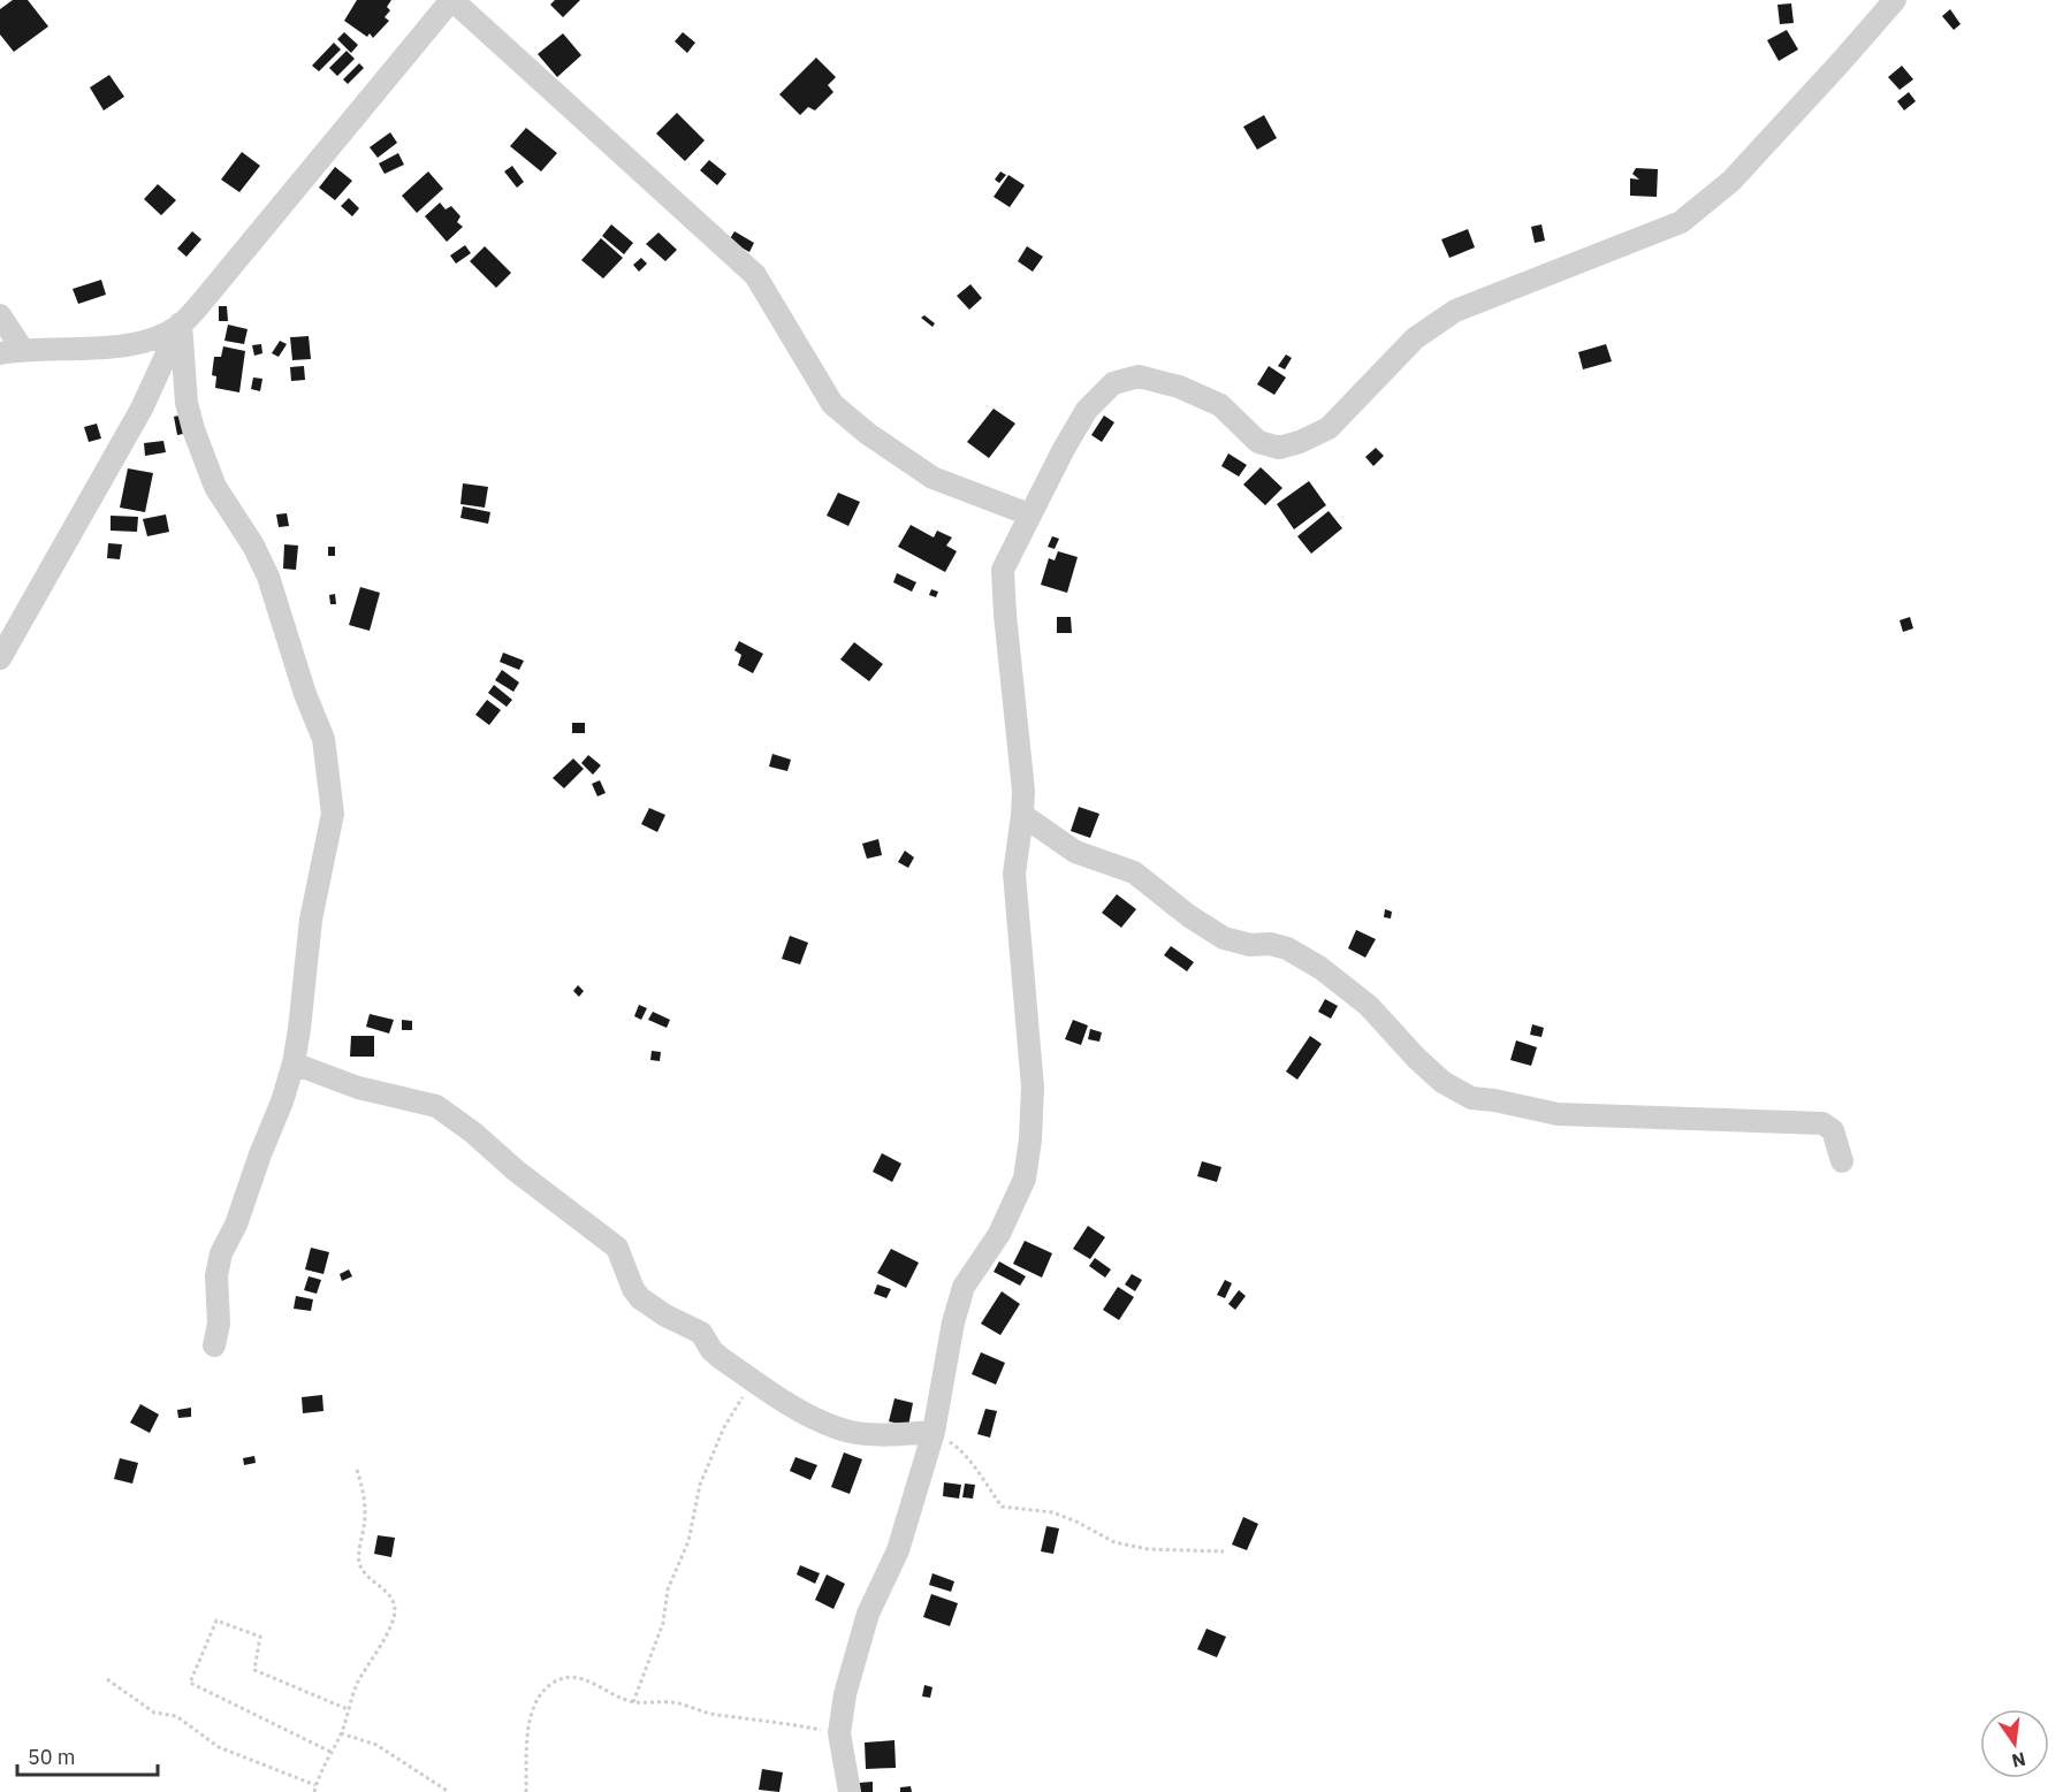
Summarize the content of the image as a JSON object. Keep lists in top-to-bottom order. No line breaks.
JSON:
{"scale_bar":"50 m","north":"bottom"}
